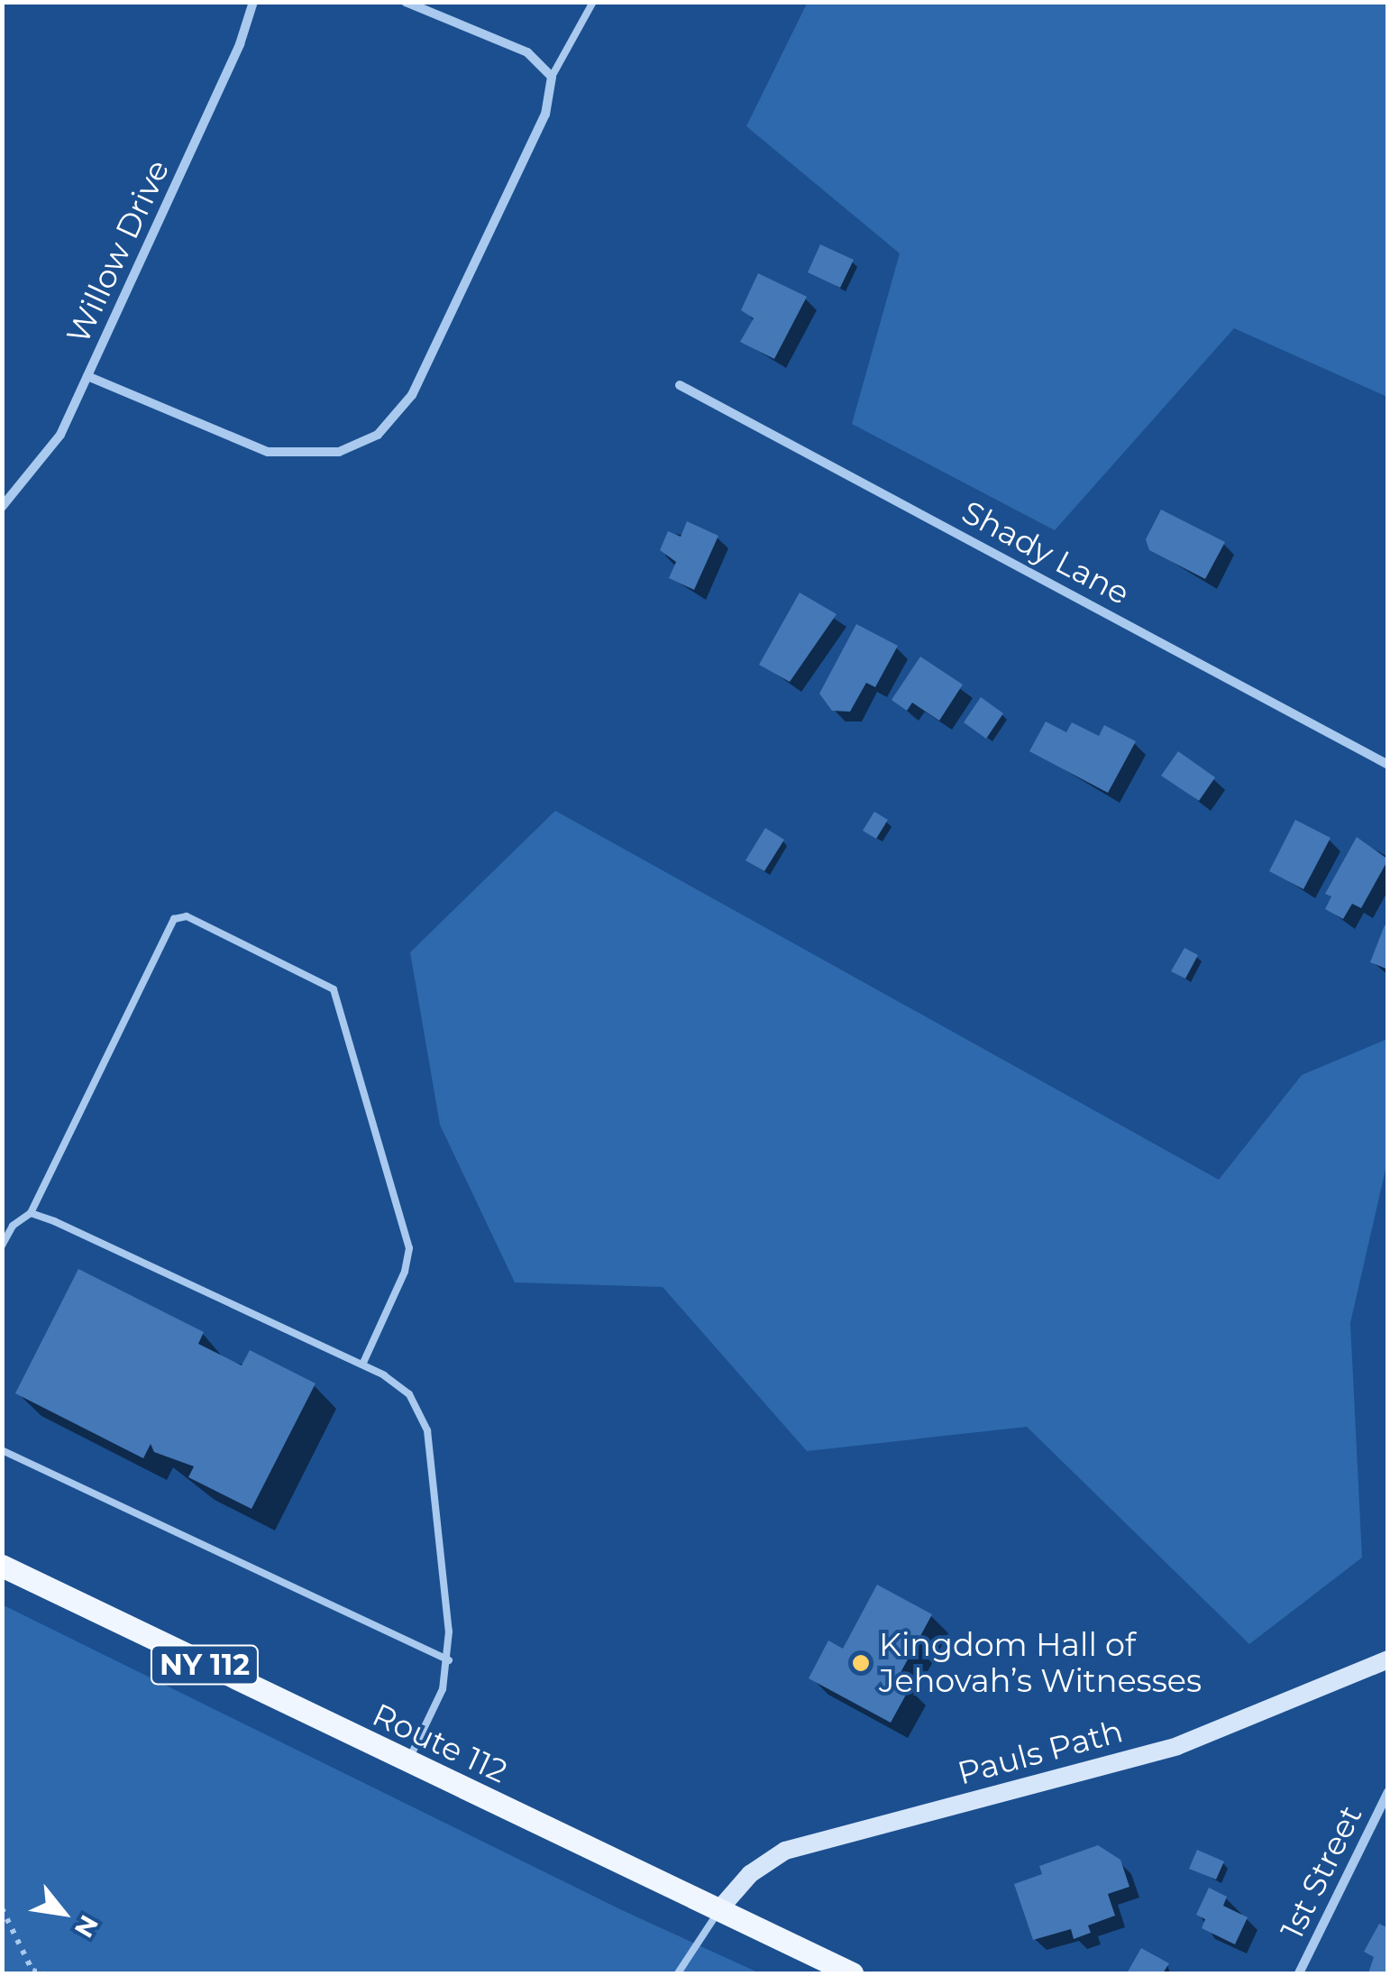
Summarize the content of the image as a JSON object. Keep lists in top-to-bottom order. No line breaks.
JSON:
{"streets":{"main road":["NY 112","Route 112"],"street":["Willow Drive","Shady Lane","Pauls Path","1st Street"]},"crossings":[["Route 112","Pauls Path"]],"places":["Kingdom Hall of Jehovah’s Witnesses"],"north":"bottom right"}
